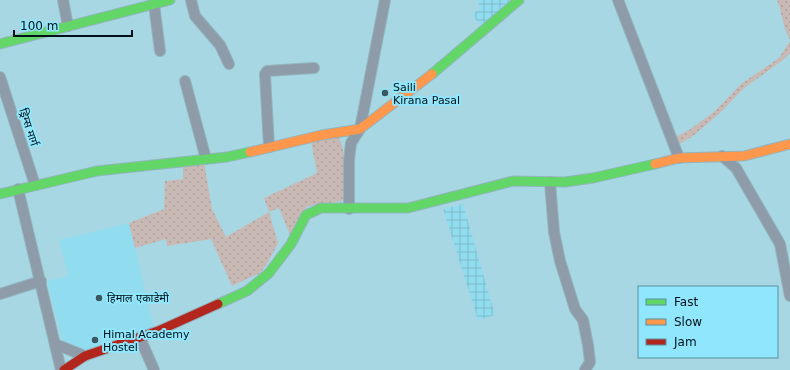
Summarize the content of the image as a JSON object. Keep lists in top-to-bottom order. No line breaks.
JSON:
{"streets":{"street":["ड्रिम्स मार्ग"]},"places":["Saili Kirana Pasal","हिमाल एकाडेमी","Himal Academy Hostel"],"legend":["Fast","Slow","Jam"],"scale_bar":"100 m"}
